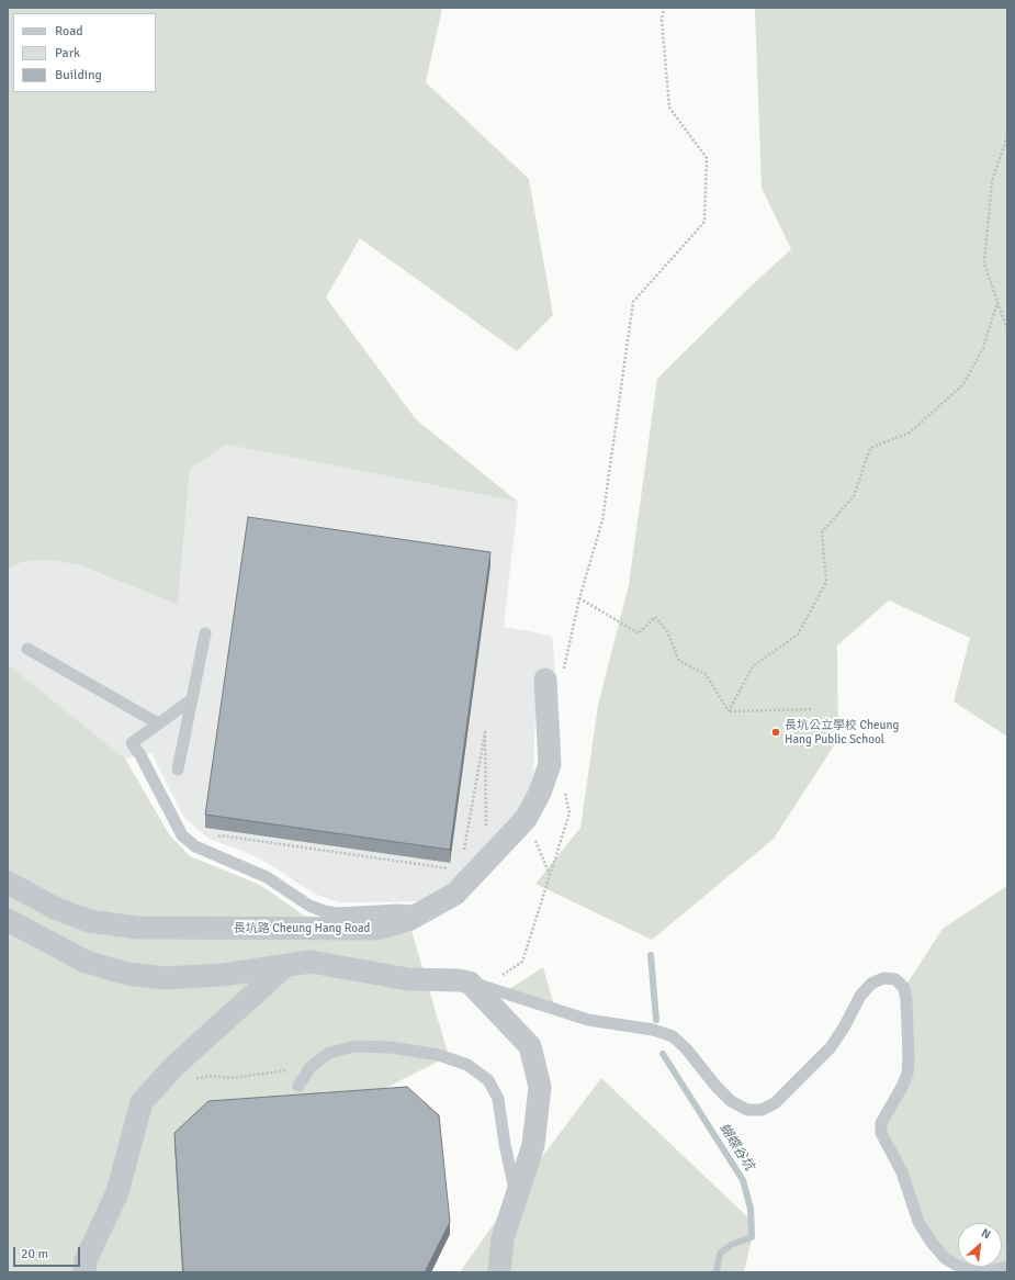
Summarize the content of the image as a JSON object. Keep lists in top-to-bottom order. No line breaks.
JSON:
{"streets":{"street":["長坑路 Cheung Hang Road"]},"water":["蝴蝶谷坑"],"places":["長坑公立學校 Cheung Hang Public School"],"legend":["Road","Park","Building"],"scale_bar":"20 m","north":"top right"}
